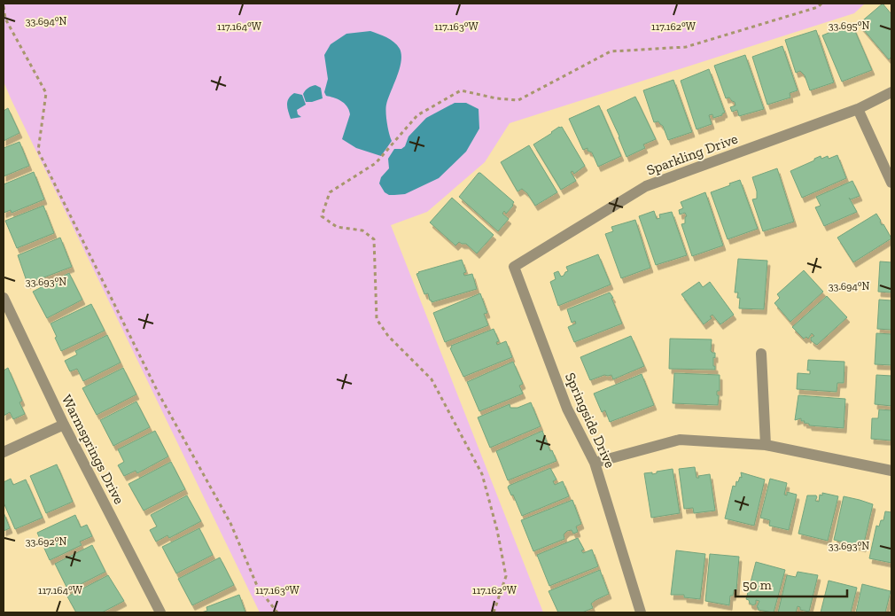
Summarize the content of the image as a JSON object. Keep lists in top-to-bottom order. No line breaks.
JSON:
{"streets":{"street":["Sparkling Drive","Springside Drive","Warmsprings Drive"]},"crossings":[["Sparkling Drive","Springside Drive"]],"scale_bar":"50 m","coordinates":["33.694°N","33.695°N","117.164°W","117.163°W","117.162°W","33.693°N","33.692°N"]}
